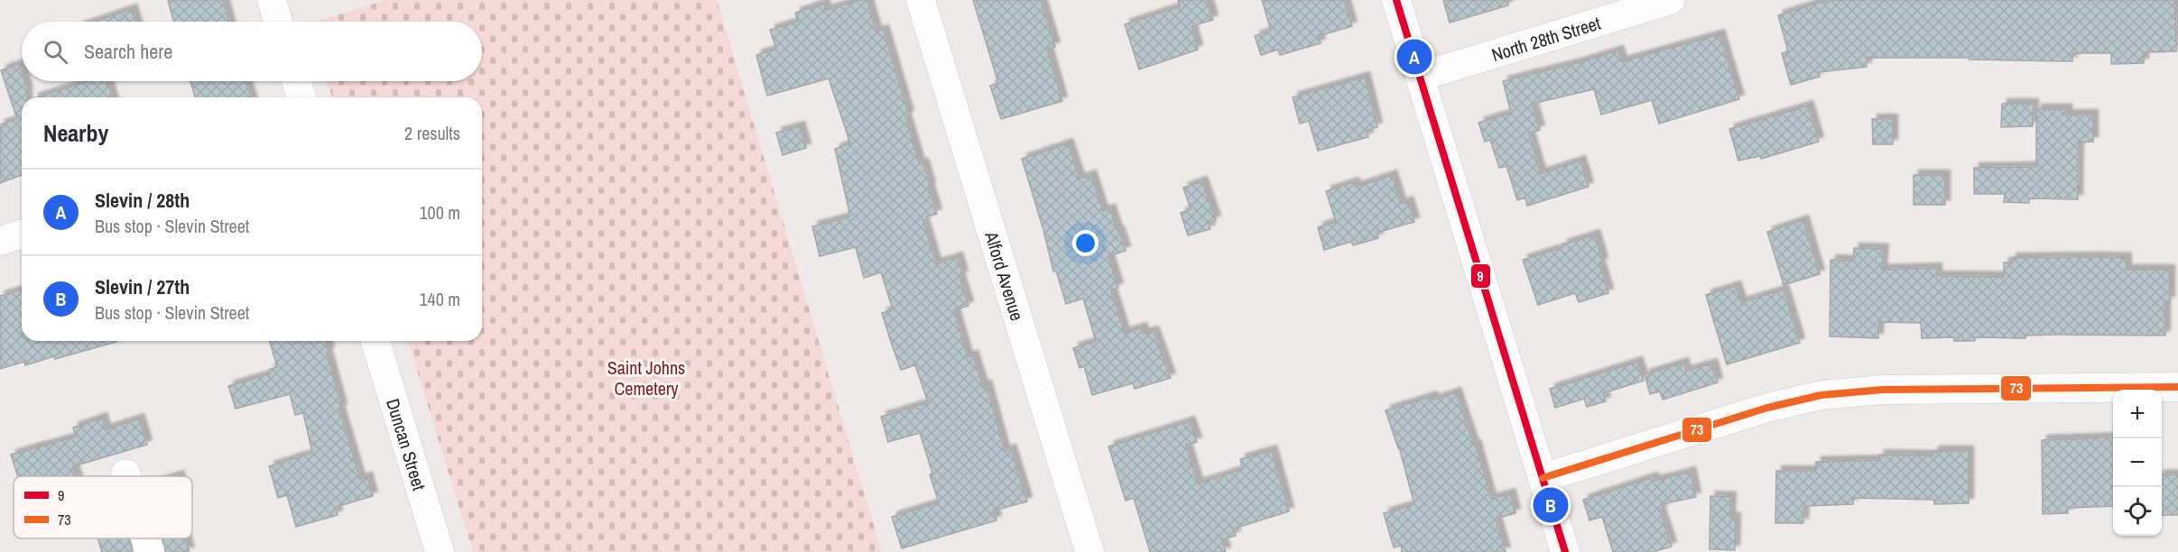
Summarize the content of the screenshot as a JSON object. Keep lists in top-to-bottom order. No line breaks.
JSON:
{"streets":{"street":["North 28th Street","Alford Avenue","Duncan Street"]},"parks":["Saint Johns Cemetery"],"lines":["transit line 9","transit line 73"],"legend":["9","73"],"page":{"search":"Search here","pins":["A","B"],"heading":["Nearby","2 results"],"list":[{"mark":"A","name":"Slevin / 28th","note":"Bus stop · Slevin Street","value":"100 m"},{"mark":"B","name":"Slevin / 27th","note":"Bus stop · Slevin Street","value":"140 m"}],"map_buttons":["+","−"]}}
